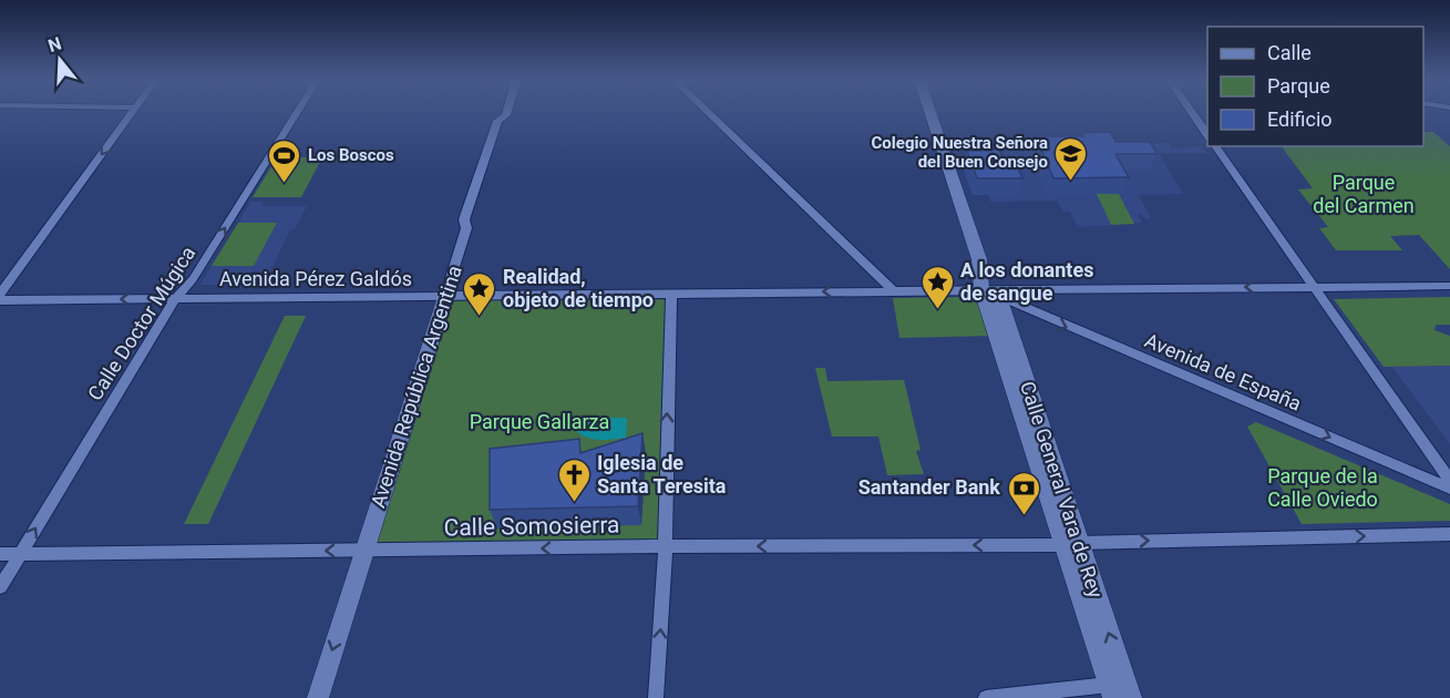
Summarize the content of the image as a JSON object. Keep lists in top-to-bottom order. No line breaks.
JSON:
{"streets":{"main road":["Avenida República Argentina","Calle General Vara de Rey"],"street":["Avenida Pérez Galdós","Calle Doctor Múgica","Avenida de España","Calle Somosierra"]},"crossings":[["Avenida Pérez Galdós","Calle Doctor Múgica"],["Avenida Pérez Galdós","Avenida de España"],["Avenida Pérez Galdós","Avenida República Argentina"],["Avenida Pérez Galdós","Calle General Vara de Rey"],["Calle Doctor Múgica","Calle Somosierra"],["Avenida de España","Calle General Vara de Rey"],["Avenida República Argentina","Calle Somosierra"],["Calle General Vara de Rey","Calle Somosierra"]],"one_way":["Avenida Pérez Galdós","Calle Doctor Múgica","Avenida de España"],"parks":["Parque del Carmen","Parque Gallarza","Parque de la Calle Oviedo"],"places":{"school or university":["Colegio Nuestra Señora del Buen Consejo"],"sports":["Los Boscos"],"place":["A los donantes de sangue","Realidad, objeto de tiempo"],"church":["Iglesia de Santa Teresita"],"bank":["Santander Bank"]},"legend":["Calle","Parque","Edificio"],"north":"top"}
